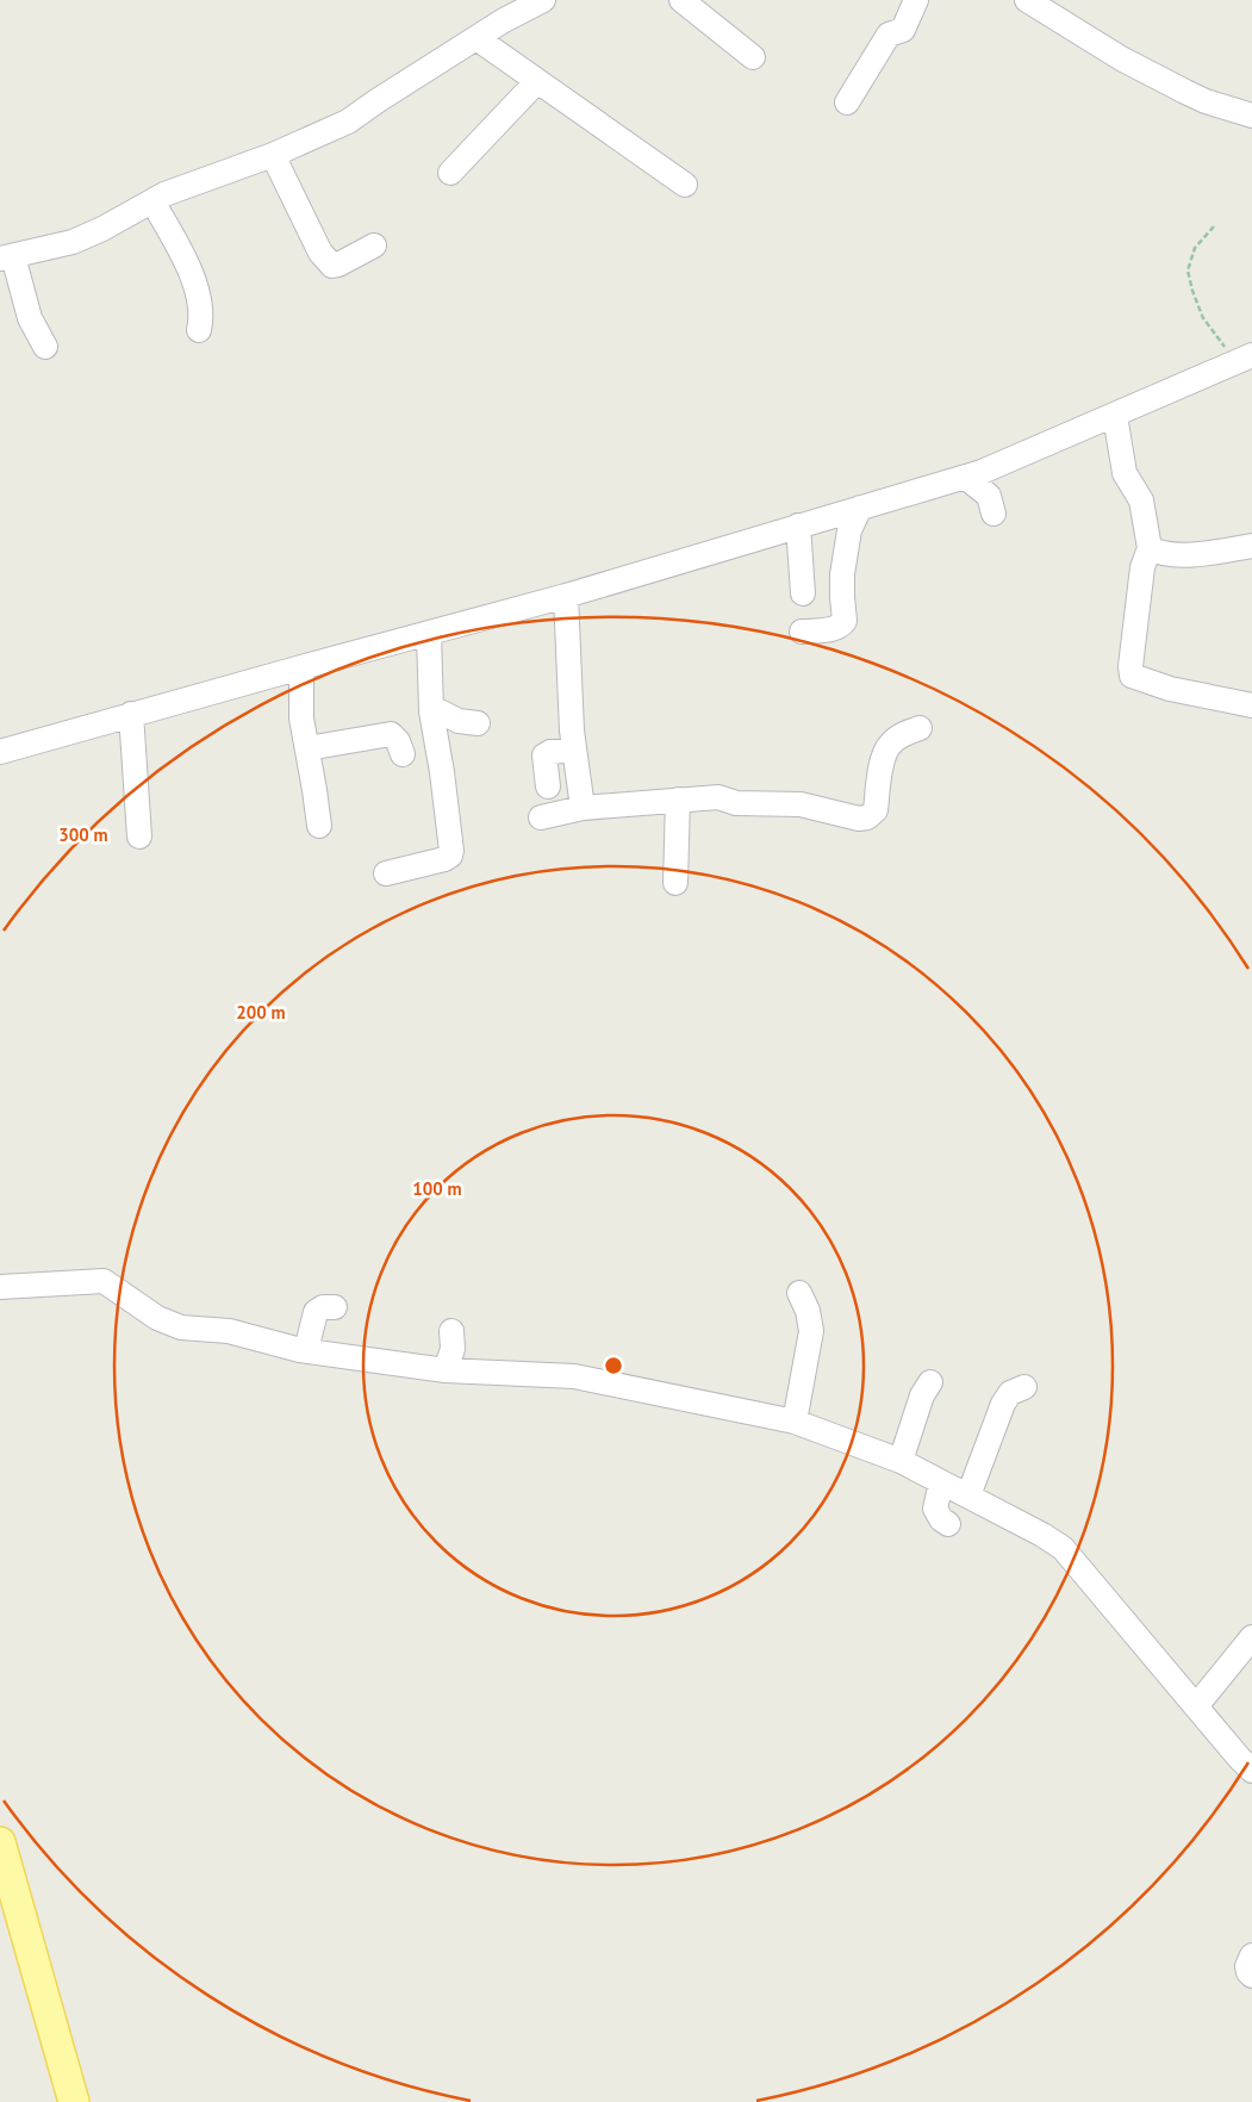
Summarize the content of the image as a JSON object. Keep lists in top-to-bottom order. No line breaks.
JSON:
{"rings":["300 m","200 m","100 m"]}
